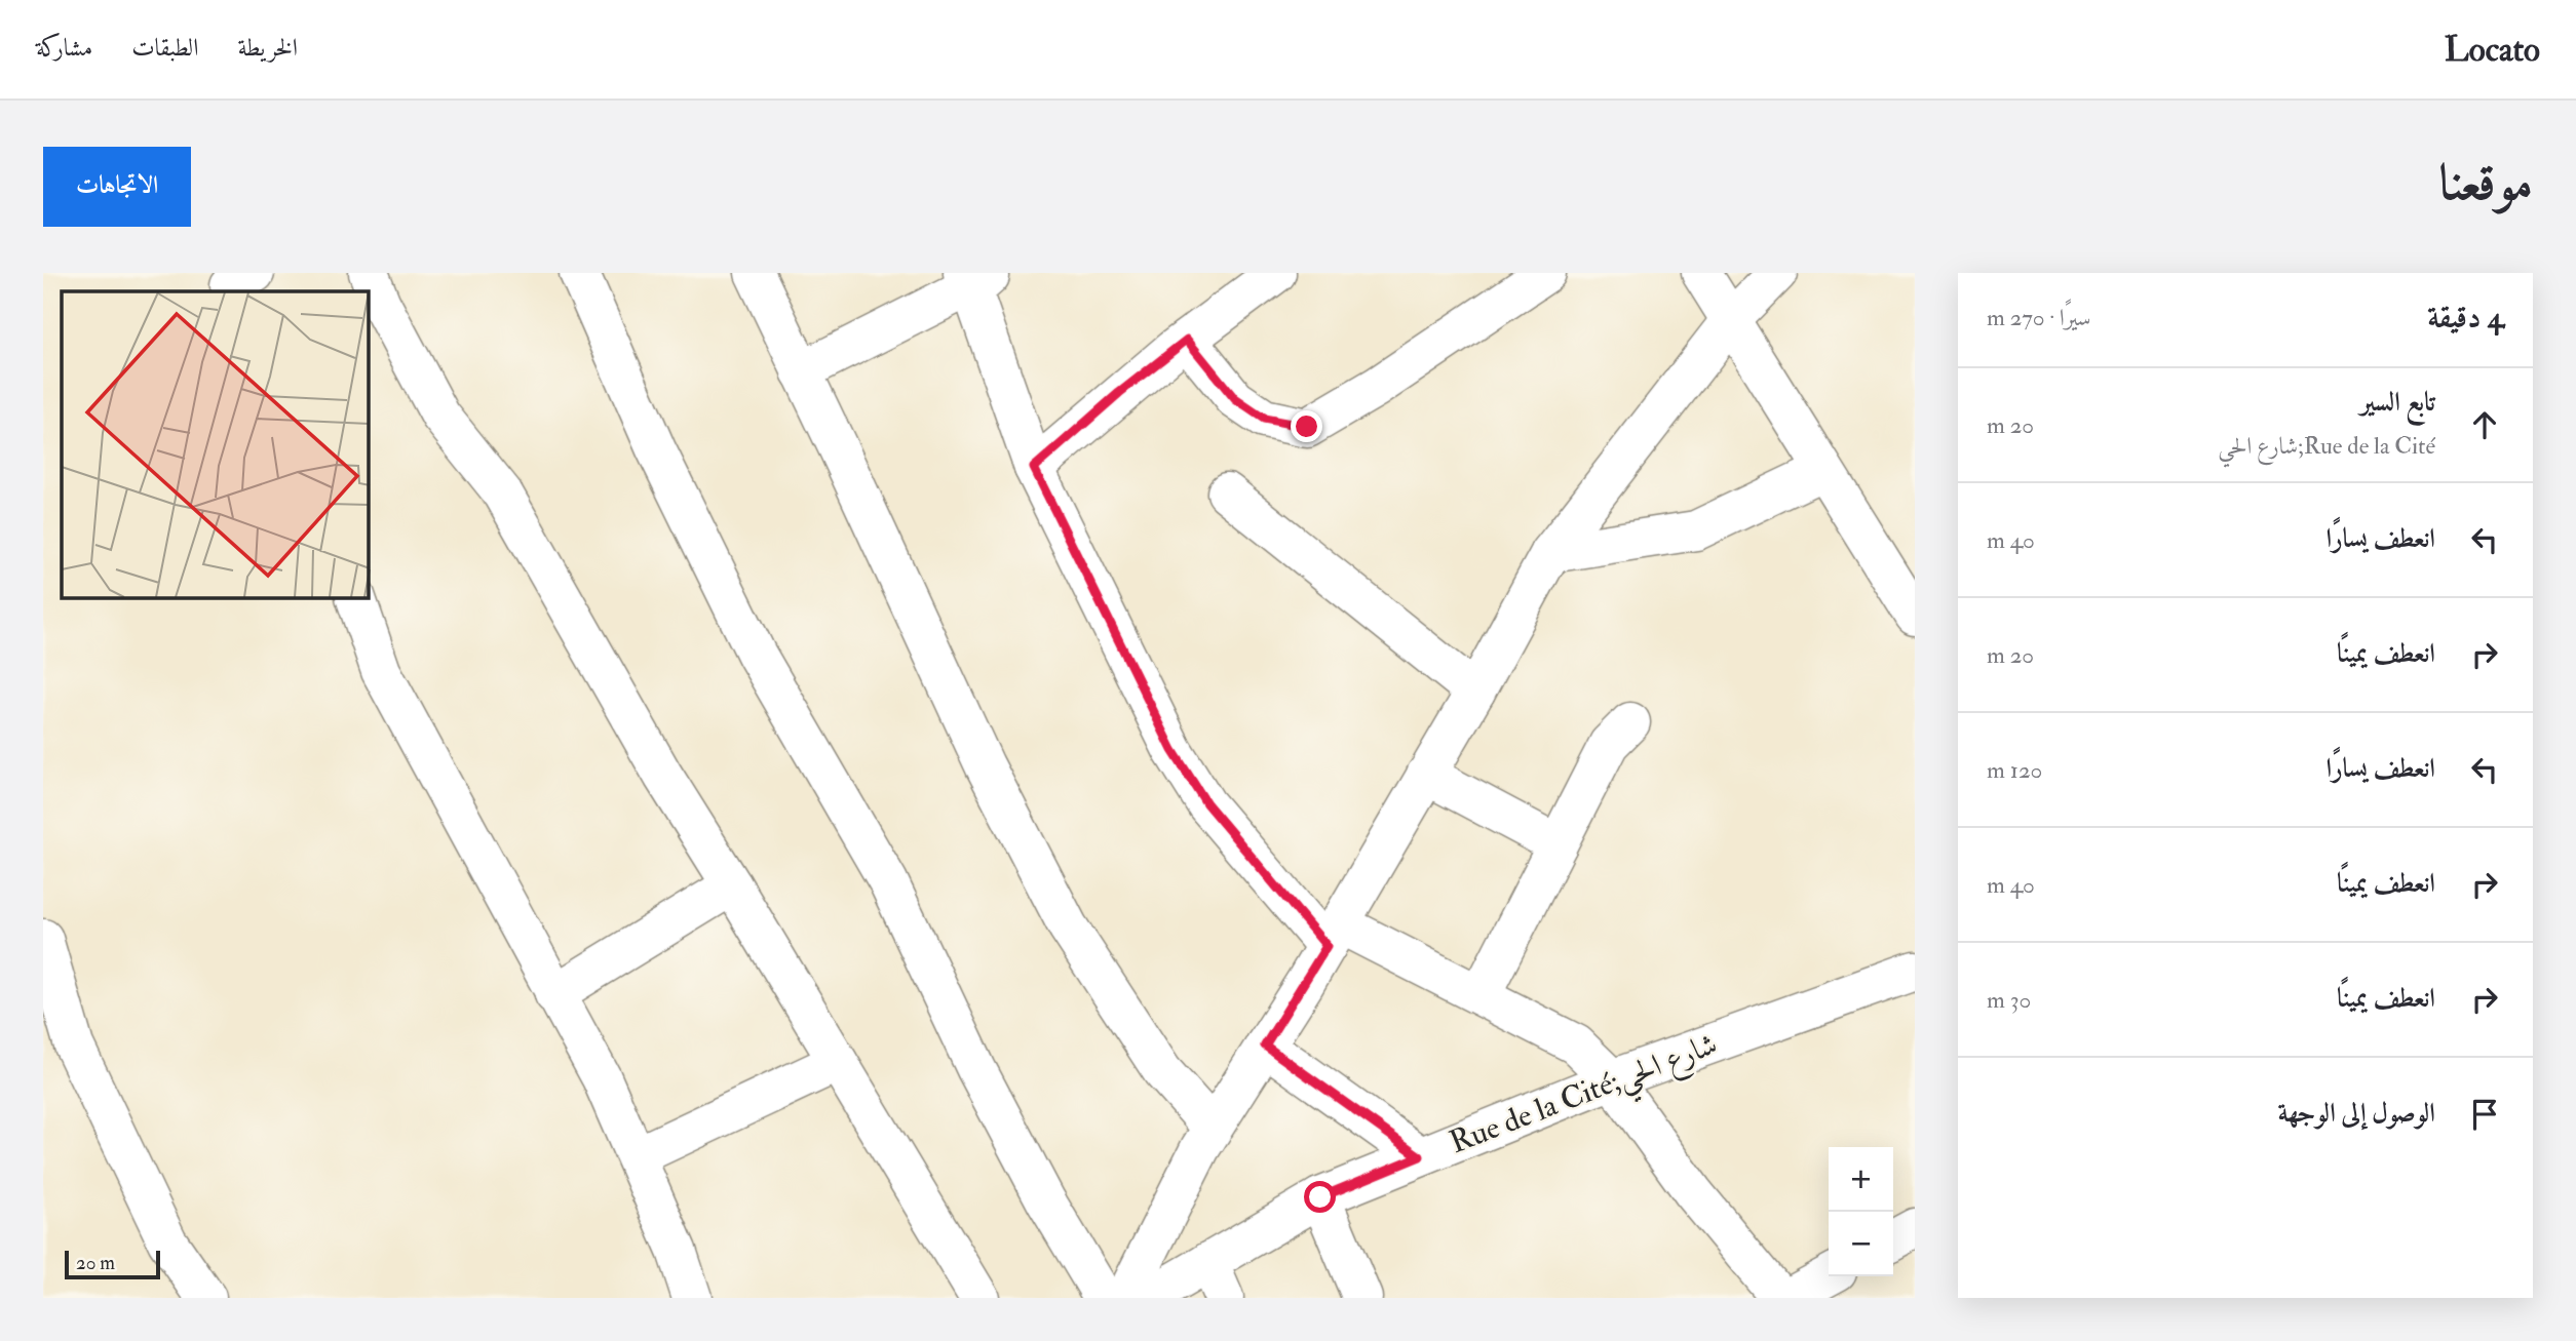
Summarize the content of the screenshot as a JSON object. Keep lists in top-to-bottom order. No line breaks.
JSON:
{"streets":{"street":["Rue de la Cité;شارع الحي"]},"scale_bar":"20 m","page":{"header":"Locato","nav":["الخريطة","الطبقات","مشاركة"],"title":"موقعنا","buttons":"الاتجاهات","heading":["4 دقيقة","سيرًا · 270 m"],"list":[["تابع السير","Rue de la Cité;شارع الحي","20 m"],["انعطف يسارًا","40 m"],["انعطف يمينًا","20 m"],["انعطف يسارًا","120 m"],["انعطف يمينًا","40 m"],["انعطف يمينًا","30 m"],"الوصول إلى الوجهة"],"map_buttons":["+","−"],"scale":"20 m"}}
